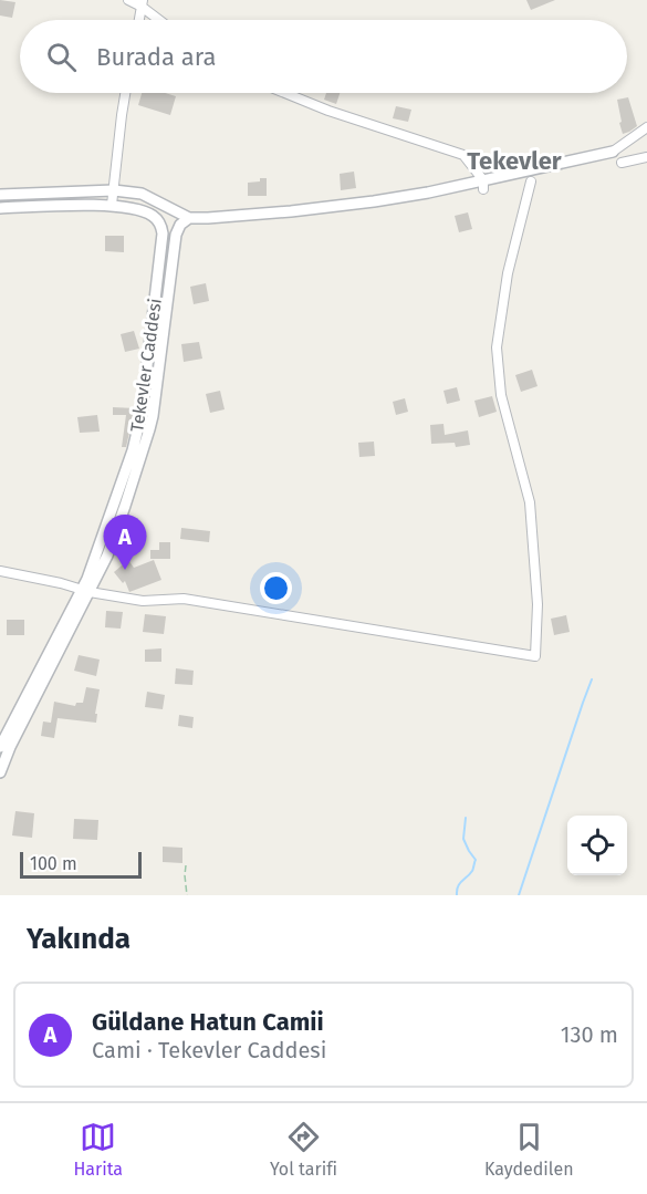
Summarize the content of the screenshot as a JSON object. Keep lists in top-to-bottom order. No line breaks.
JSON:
{"streets":{"street":["Tekevler Caddesi"]},"districts":["Tekevler"],"scale_bar":"100 m","page":{"search":"Burada ara","pins":"A","scale":"100 m","heading":"Yakında","list":[{"mark":"A","name":"Güldane Hatun Camii","note":"Cami · Tekevler Caddesi","value":"130 m"}],"nav":["Harita","Yol tarifi","Kaydedilen"]}}
